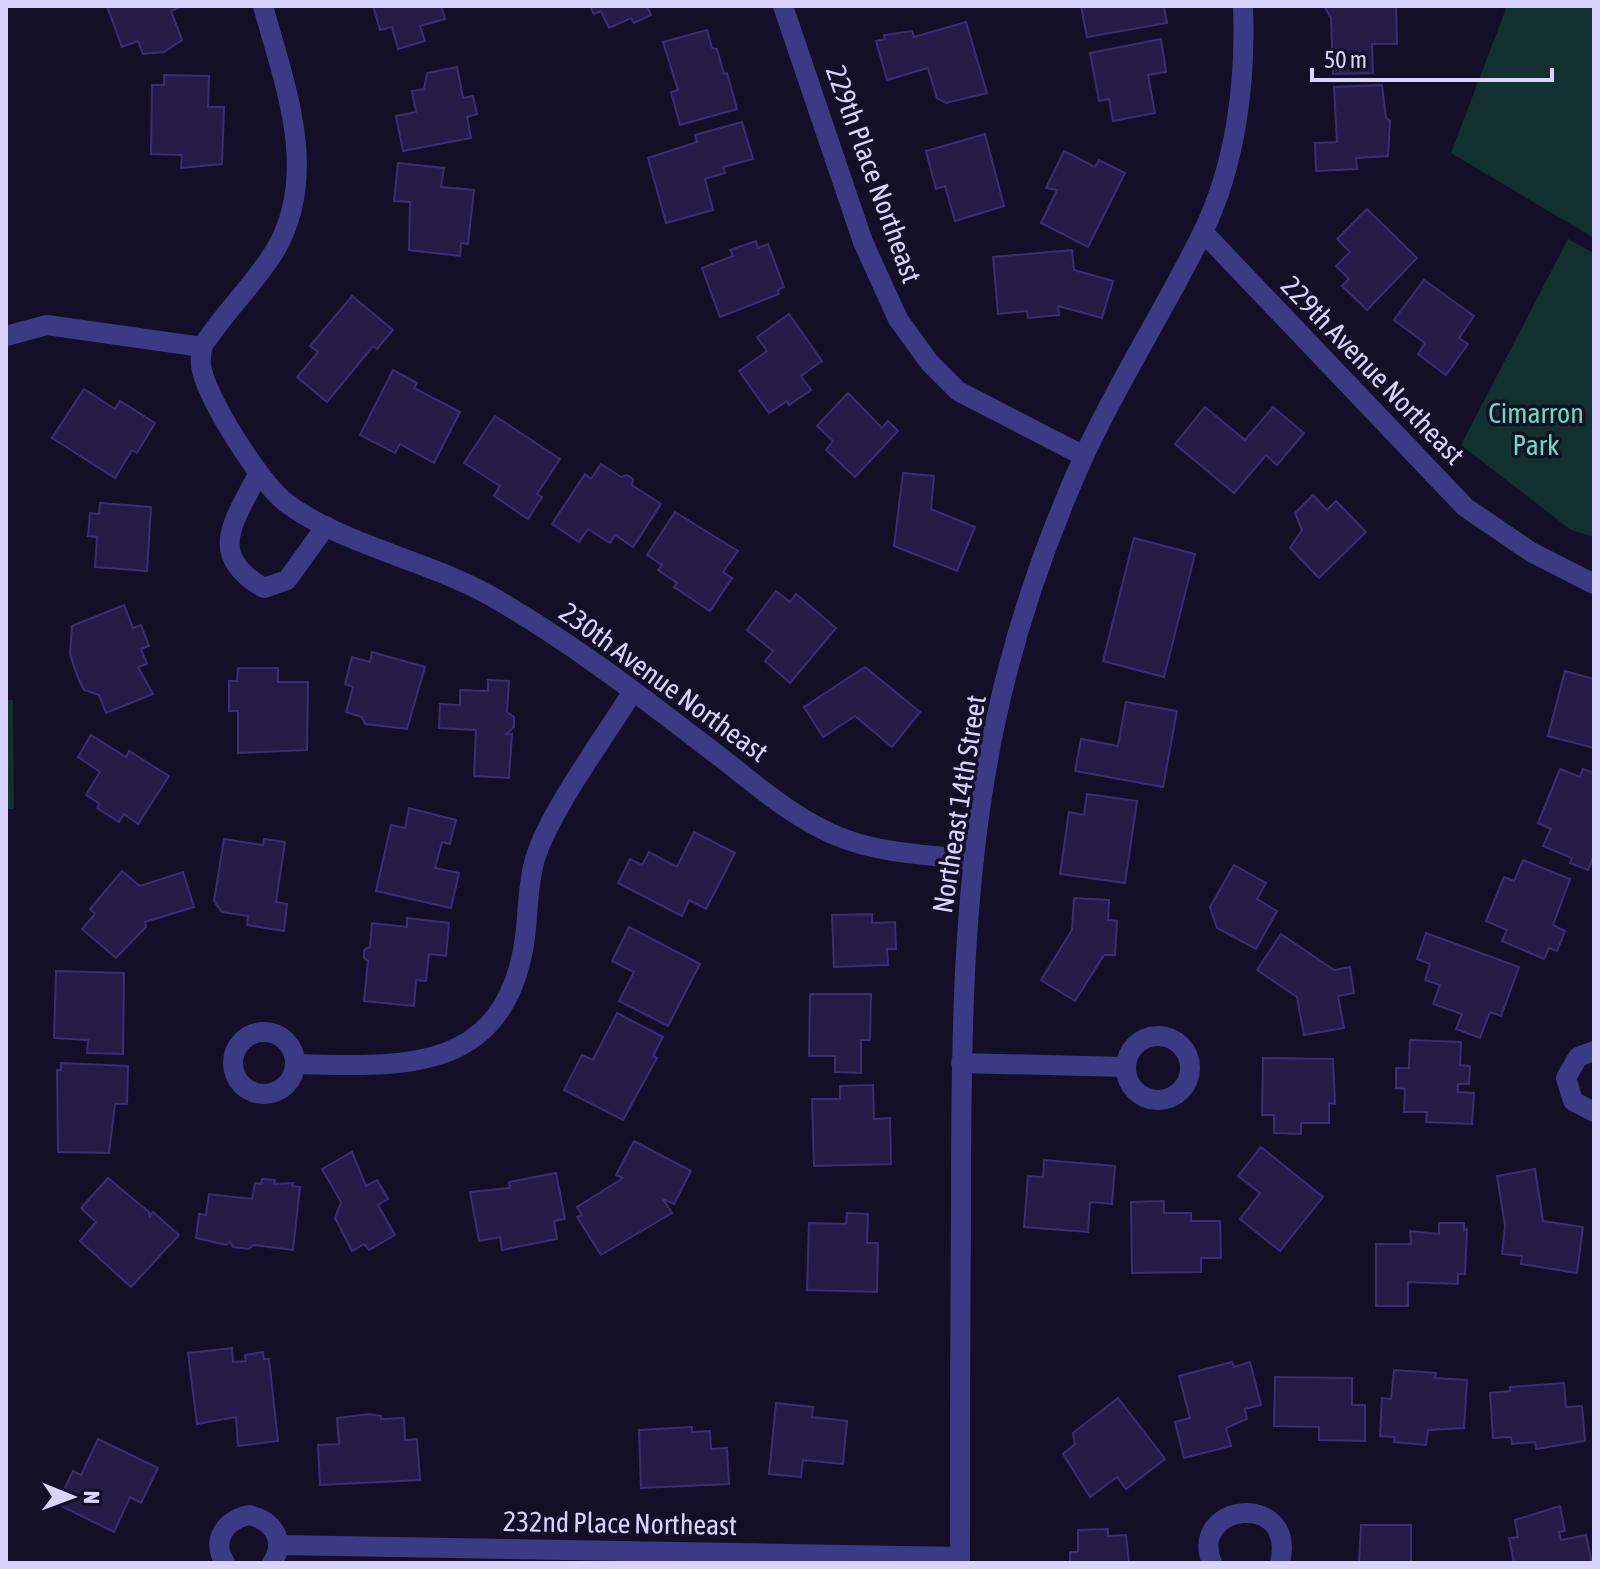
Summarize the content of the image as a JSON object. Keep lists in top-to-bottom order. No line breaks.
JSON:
{"streets":{"street":["229th Place Northeast","229th Avenue Northeast","230th Avenue Northeast","Northeast 14th Street","232nd Place Northeast"]},"crossings":[["229th Place Northeast","Northeast 14th Street"],["229th Avenue Northeast","Northeast 14th Street"],["230th Avenue Northeast","Northeast 14th Street"],["Northeast 14th Street","232nd Place Northeast"]],"parks":["Cimarron Park"],"scale_bar":"50 m","north":"right"}
